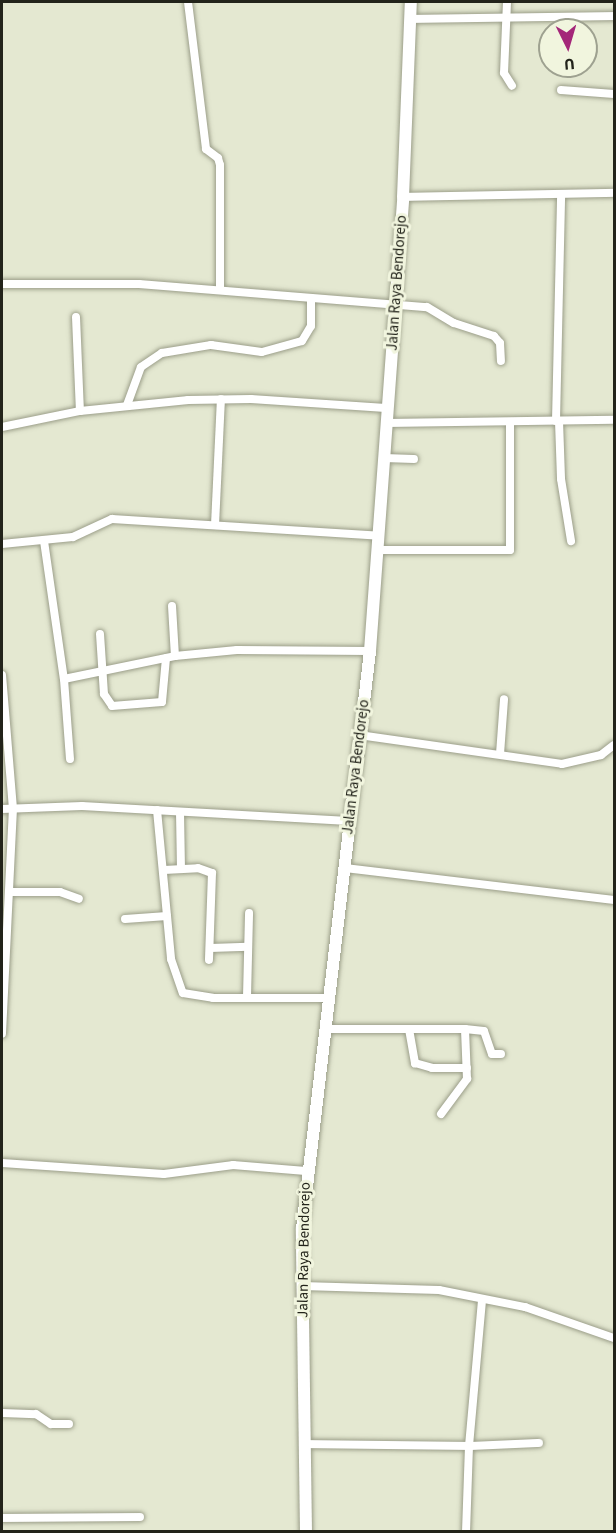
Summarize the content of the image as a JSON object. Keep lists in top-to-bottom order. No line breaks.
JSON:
{"streets":{"main road":["Jalan Raya Bendorejo"]},"north":"bottom"}
